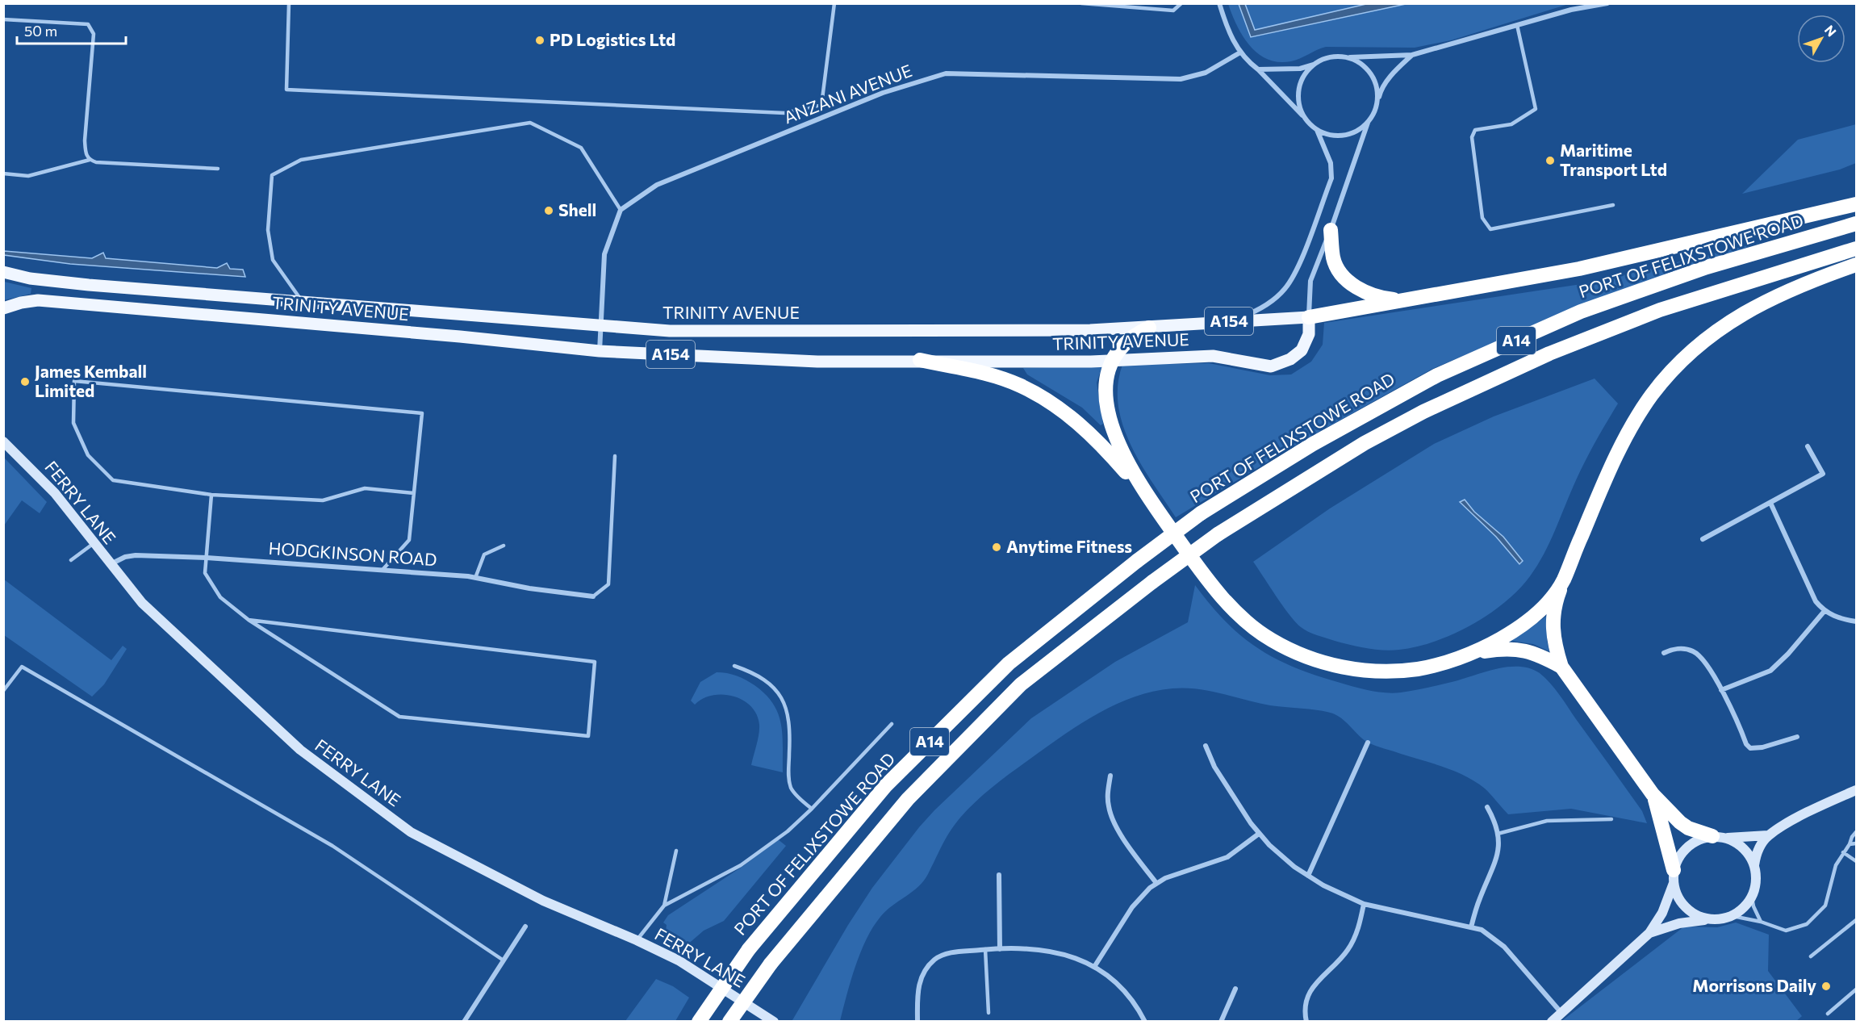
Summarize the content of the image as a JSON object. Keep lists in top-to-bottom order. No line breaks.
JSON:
{"streets":{"highway":["PORT OF FELIXSTOWE ROAD","A14"],"main road":["TRINITY AVENUE","A154"],"street":["ANZANI AVENUE","FERRY LANE","HODGKINSON ROAD"]},"crossings":[["FERRY LANE","HODGKINSON ROAD"]],"places":["PD Logistics Ltd","Maritime Transport Ltd","Shell","James Kemball Limited","Anytime Fitness","Morrisons Daily"],"scale_bar":"50 m","north":"top right"}
